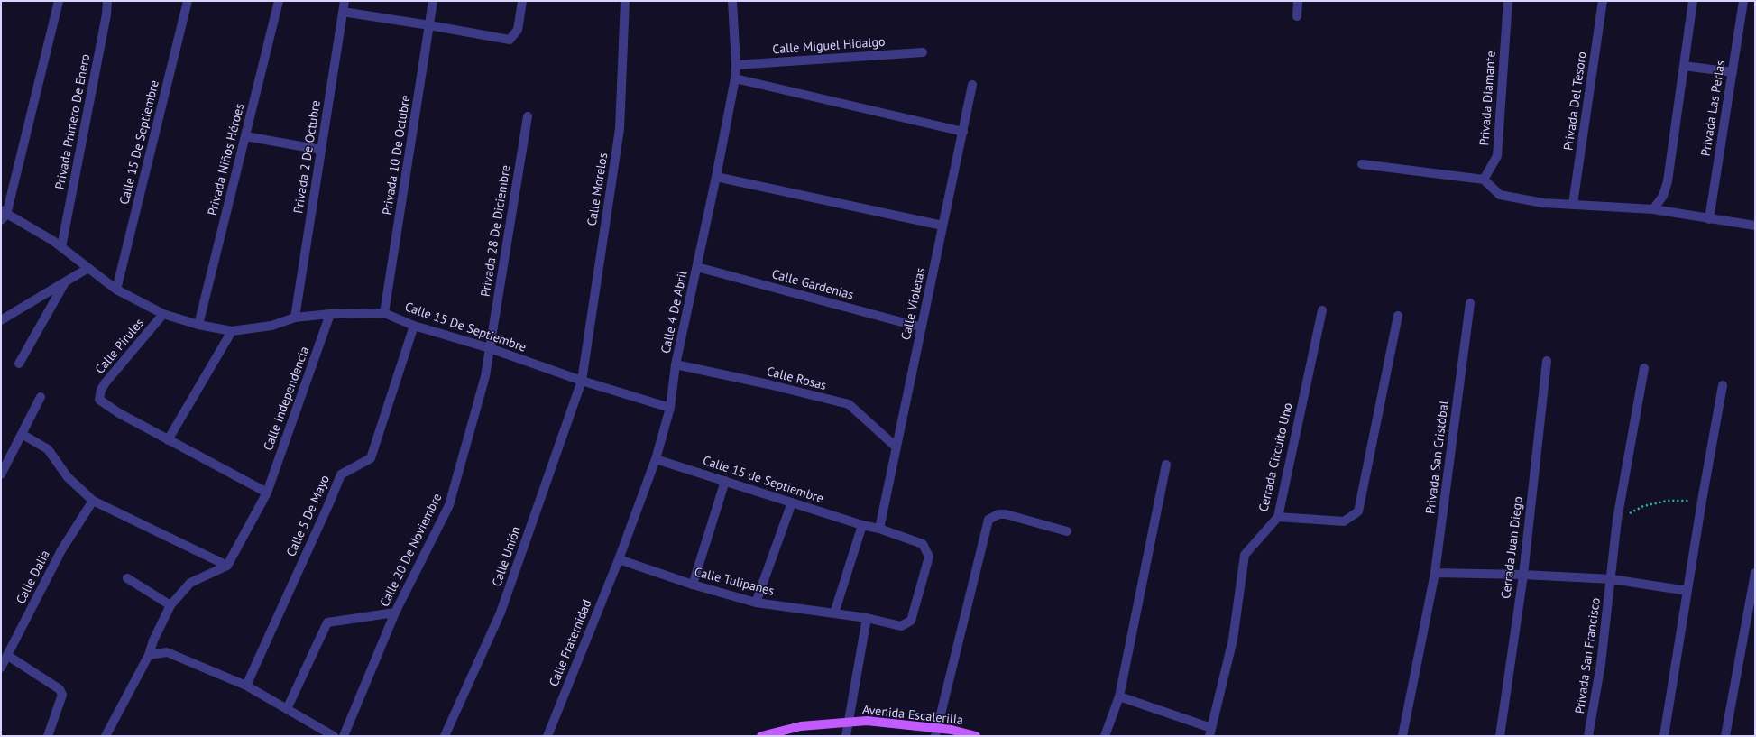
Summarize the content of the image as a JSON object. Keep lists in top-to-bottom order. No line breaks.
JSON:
{"streets":{"main road":["Avenida Escalerilla"],"street":["Calle Miguel Hidalgo","Privada Diamante","Privada Del Tesoro","Privada Las Perlas","Privada Primero De Enero","Calle 15 De Septiembre","Privada 10 De Octubre","Privada 2 De Octubre","Privada Niños Héroes","Calle Morelos","Privada 28 De Diciembre","Calle Gardenias","Calle Violetas","Calle 4 De Abril","Calle Pirules","Calle Rosas","Calle Independencia","Cerrada Circuito Uno","Privada San Cristóbal","Calle 15 de Septiembre","Calle 5 De Mayo","Cerrada Juan Diego","Calle 20 De Noviembre","Calle Unión","Calle Dalia","Calle Tulipanes","Calle Fraternidad","Privada San Francisco"]},"crossings":[["Calle Miguel Hidalgo","Calle 4 De Abril"],["Privada Primero De Enero","Calle Pirules"],["Calle 15 De Septiembre","Privada 10 De Octubre"],["Calle 15 De Septiembre","Privada 2 De Octubre"],["Calle 15 De Septiembre","Privada Niños Héroes"],["Calle 15 De Septiembre","Calle Morelos"],["Calle 15 De Septiembre","Privada 28 De Diciembre"],["Calle 15 De Septiembre","Calle 4 De Abril"],["Calle 15 De Septiembre","Calle Pirules"],["Calle 15 De Septiembre","Calle Independencia"],["Calle 15 De Septiembre","Calle 5 De Mayo"],["Calle 15 De Septiembre","Calle 20 De Noviembre"],["Calle 15 De Septiembre","Calle Unión"],["Calle Morelos","Calle Unión"],["Privada 28 De Diciembre","Calle 20 De Noviembre"],["Calle Gardenias","Calle Violetas"],["Calle Gardenias","Calle 4 De Abril"],["Calle Violetas","Calle Rosas"],["Calle Violetas","Calle Tulipanes"],["Calle 4 De Abril","Calle Rosas"],["Calle 4 De Abril","Calle 15 de Septiembre"],["Calle 4 De Abril","Calle Tulipanes"],["Calle 4 De Abril","Calle Fraternidad"],["Calle Pirules","Calle Independencia"],["Calle Tulipanes","Calle Fraternidad"]]}
